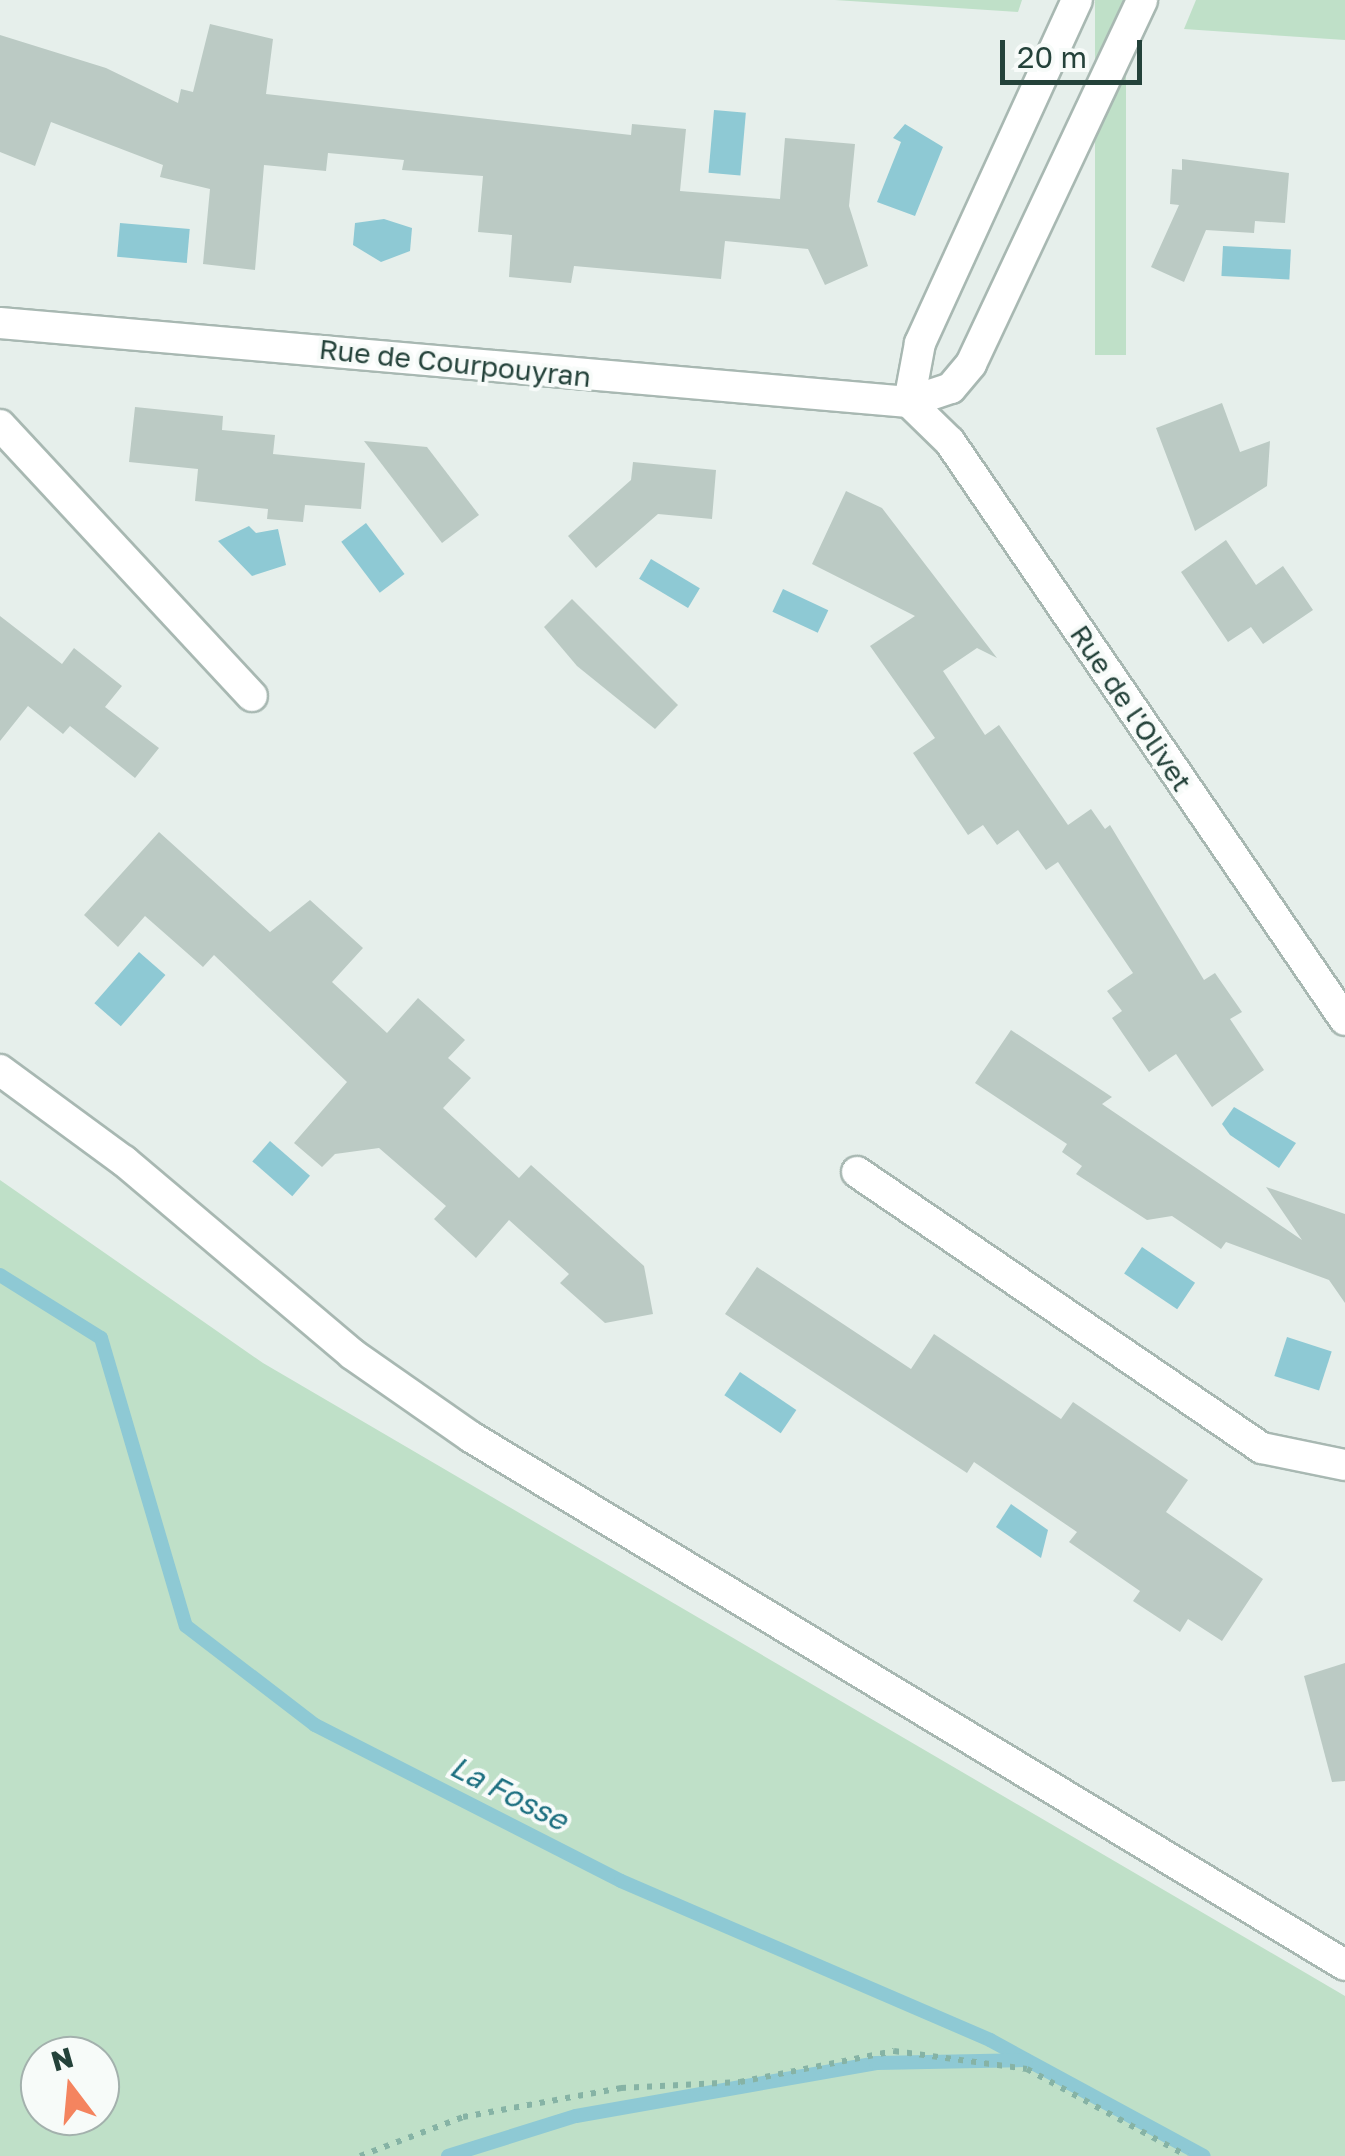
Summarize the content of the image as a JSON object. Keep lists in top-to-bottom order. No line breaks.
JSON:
{"streets":{"street":["Rue de Courpouyran","Rue de l'Olivet"]},"crossings":[["Rue de Courpouyran","Rue de l'Olivet"]],"water":["La Fosse"],"scale_bar":"20 m","north":"top"}
